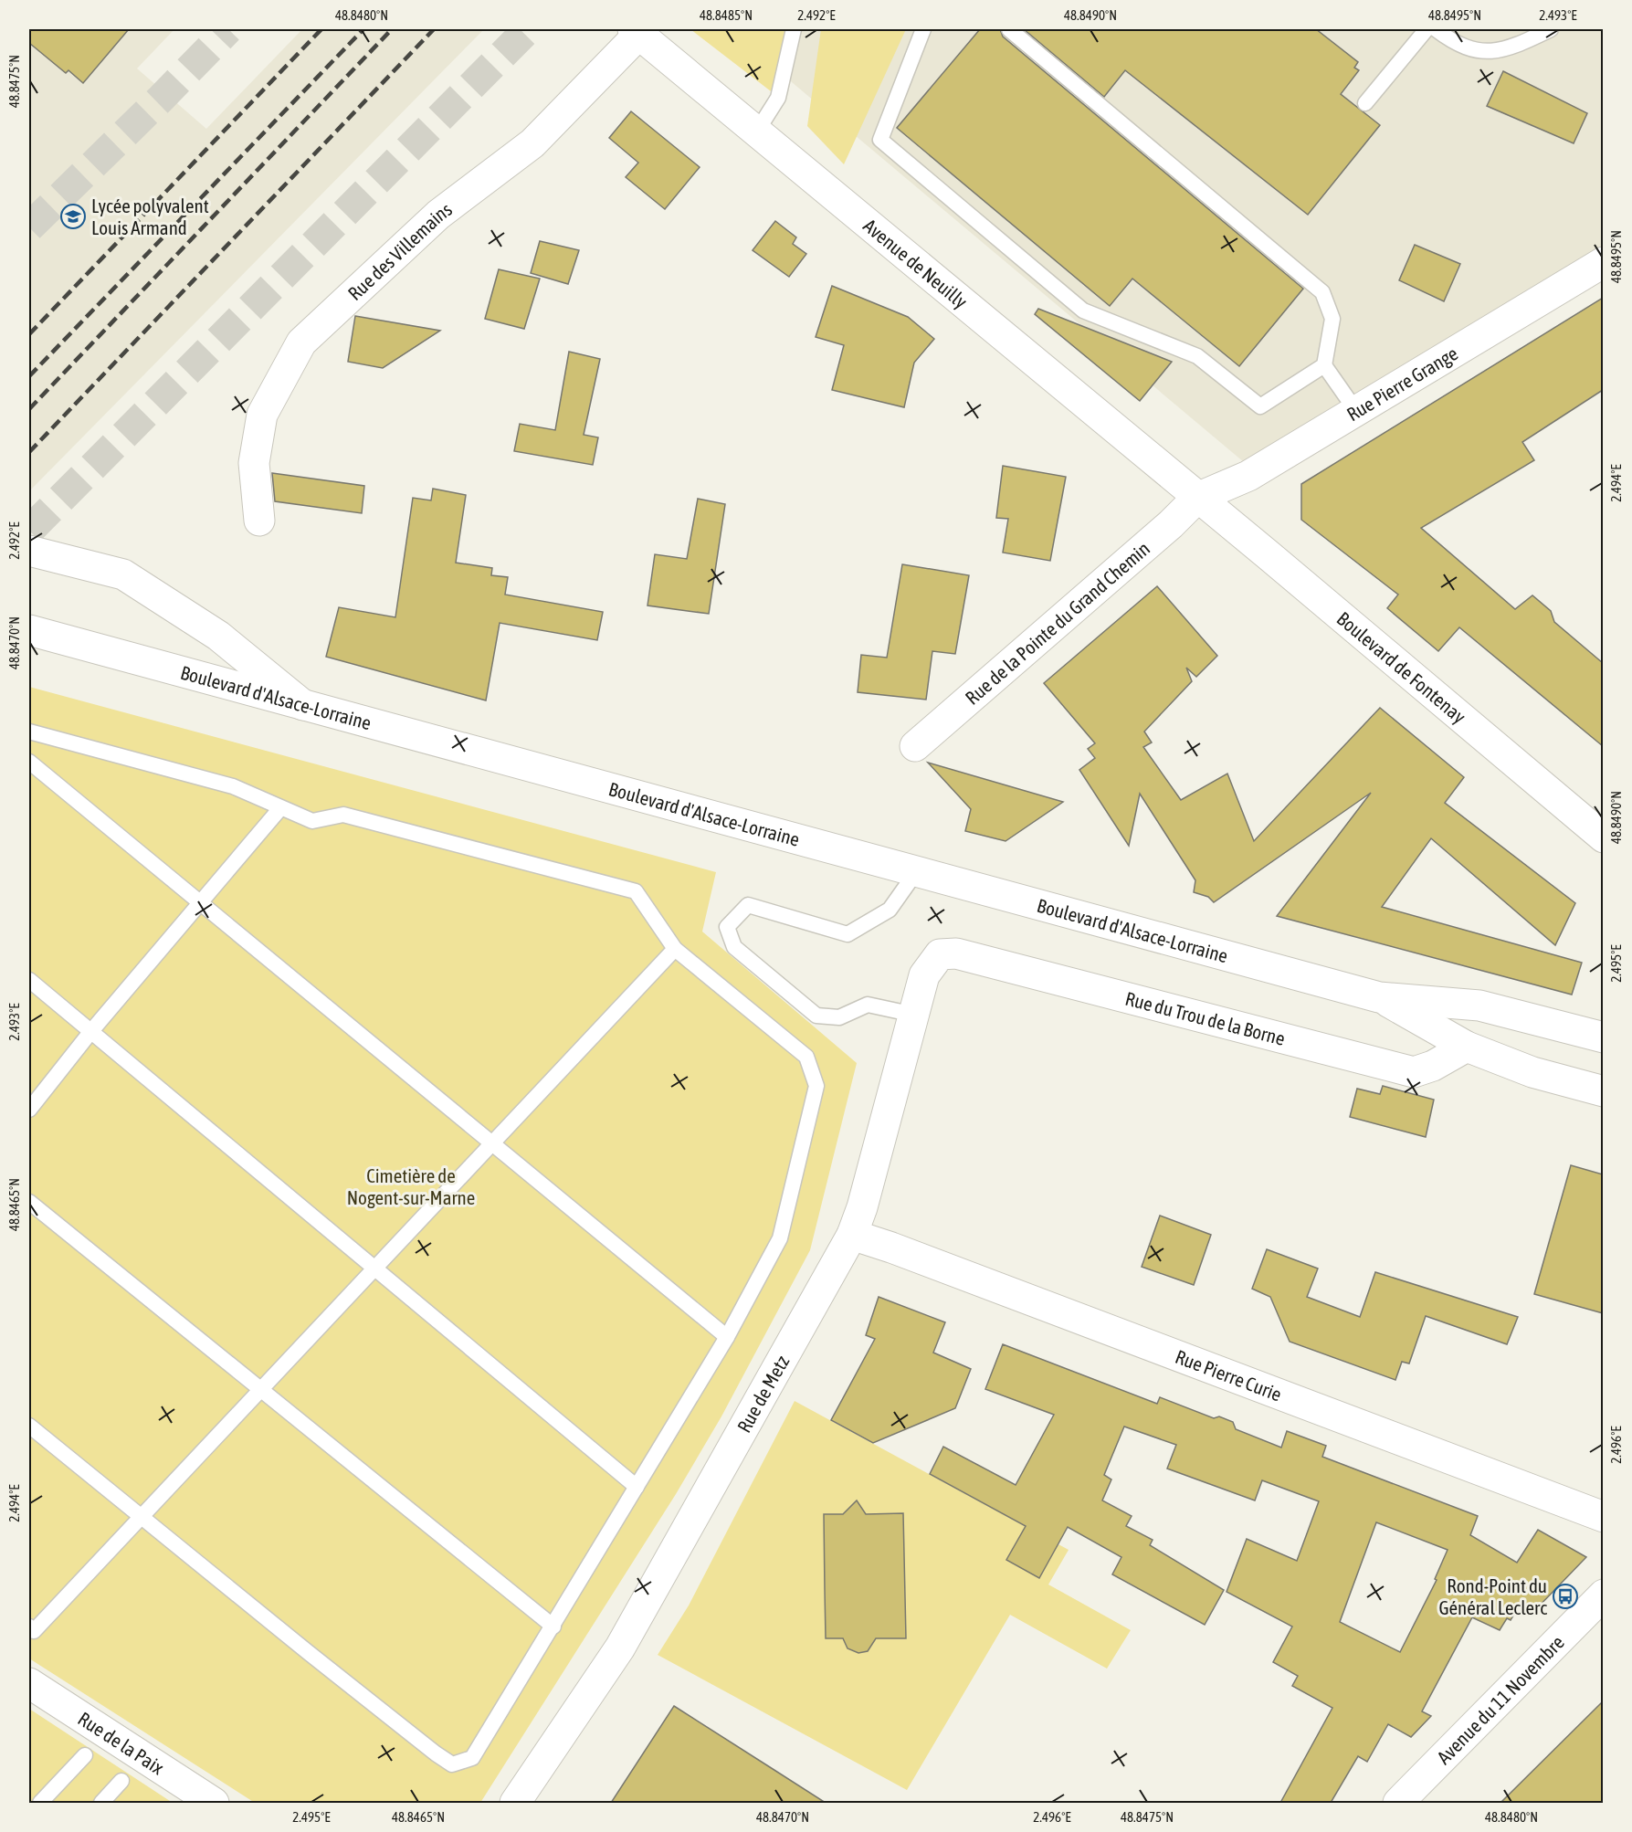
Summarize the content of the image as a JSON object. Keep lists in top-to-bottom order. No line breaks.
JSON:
{"streets":{"street":["Rue des Villemains","Avenue de Neuilly","Rue Pierre Grange","Rue de la Pointe du Grand Chemin","Boulevard de Fontenay","Boulevard d'Alsace-Lorraine","Rue du Trou de la Borne","Rue Pierre Curie","Rue de Metz","Avenue du 11 Novembre","Rue de la Paix"]},"crossings":[["Rue des Villemains","Avenue de Neuilly"],["Avenue de Neuilly","Rue Pierre Grange"],["Avenue de Neuilly","Rue de la Pointe du Grand Chemin"],["Avenue de Neuilly","Boulevard de Fontenay"],["Rue Pierre Grange","Rue de la Pointe du Grand Chemin"],["Rue Pierre Grange","Boulevard de Fontenay"],["Rue de la Pointe du Grand Chemin","Boulevard de Fontenay"],["Boulevard d'Alsace-Lorraine","Rue du Trou de la Borne"],["Rue du Trou de la Borne","Rue de Metz"],["Rue Pierre Curie","Rue de Metz"]],"parks":["Cimetière de Nogent-sur-Marne"],"places":{"school or university":["Lycée polyvalent Louis Armand"],"bus stop":["Rond-Point du Général Leclerc"]},"coordinates":["48.8480°N","48.8485°N","2.492°E","48.8490°N","48.8495°N","2.493°E","48.8475°N","2.494°E","48.8470°N","2.495°E","48.8465°N","2.496°E"]}
